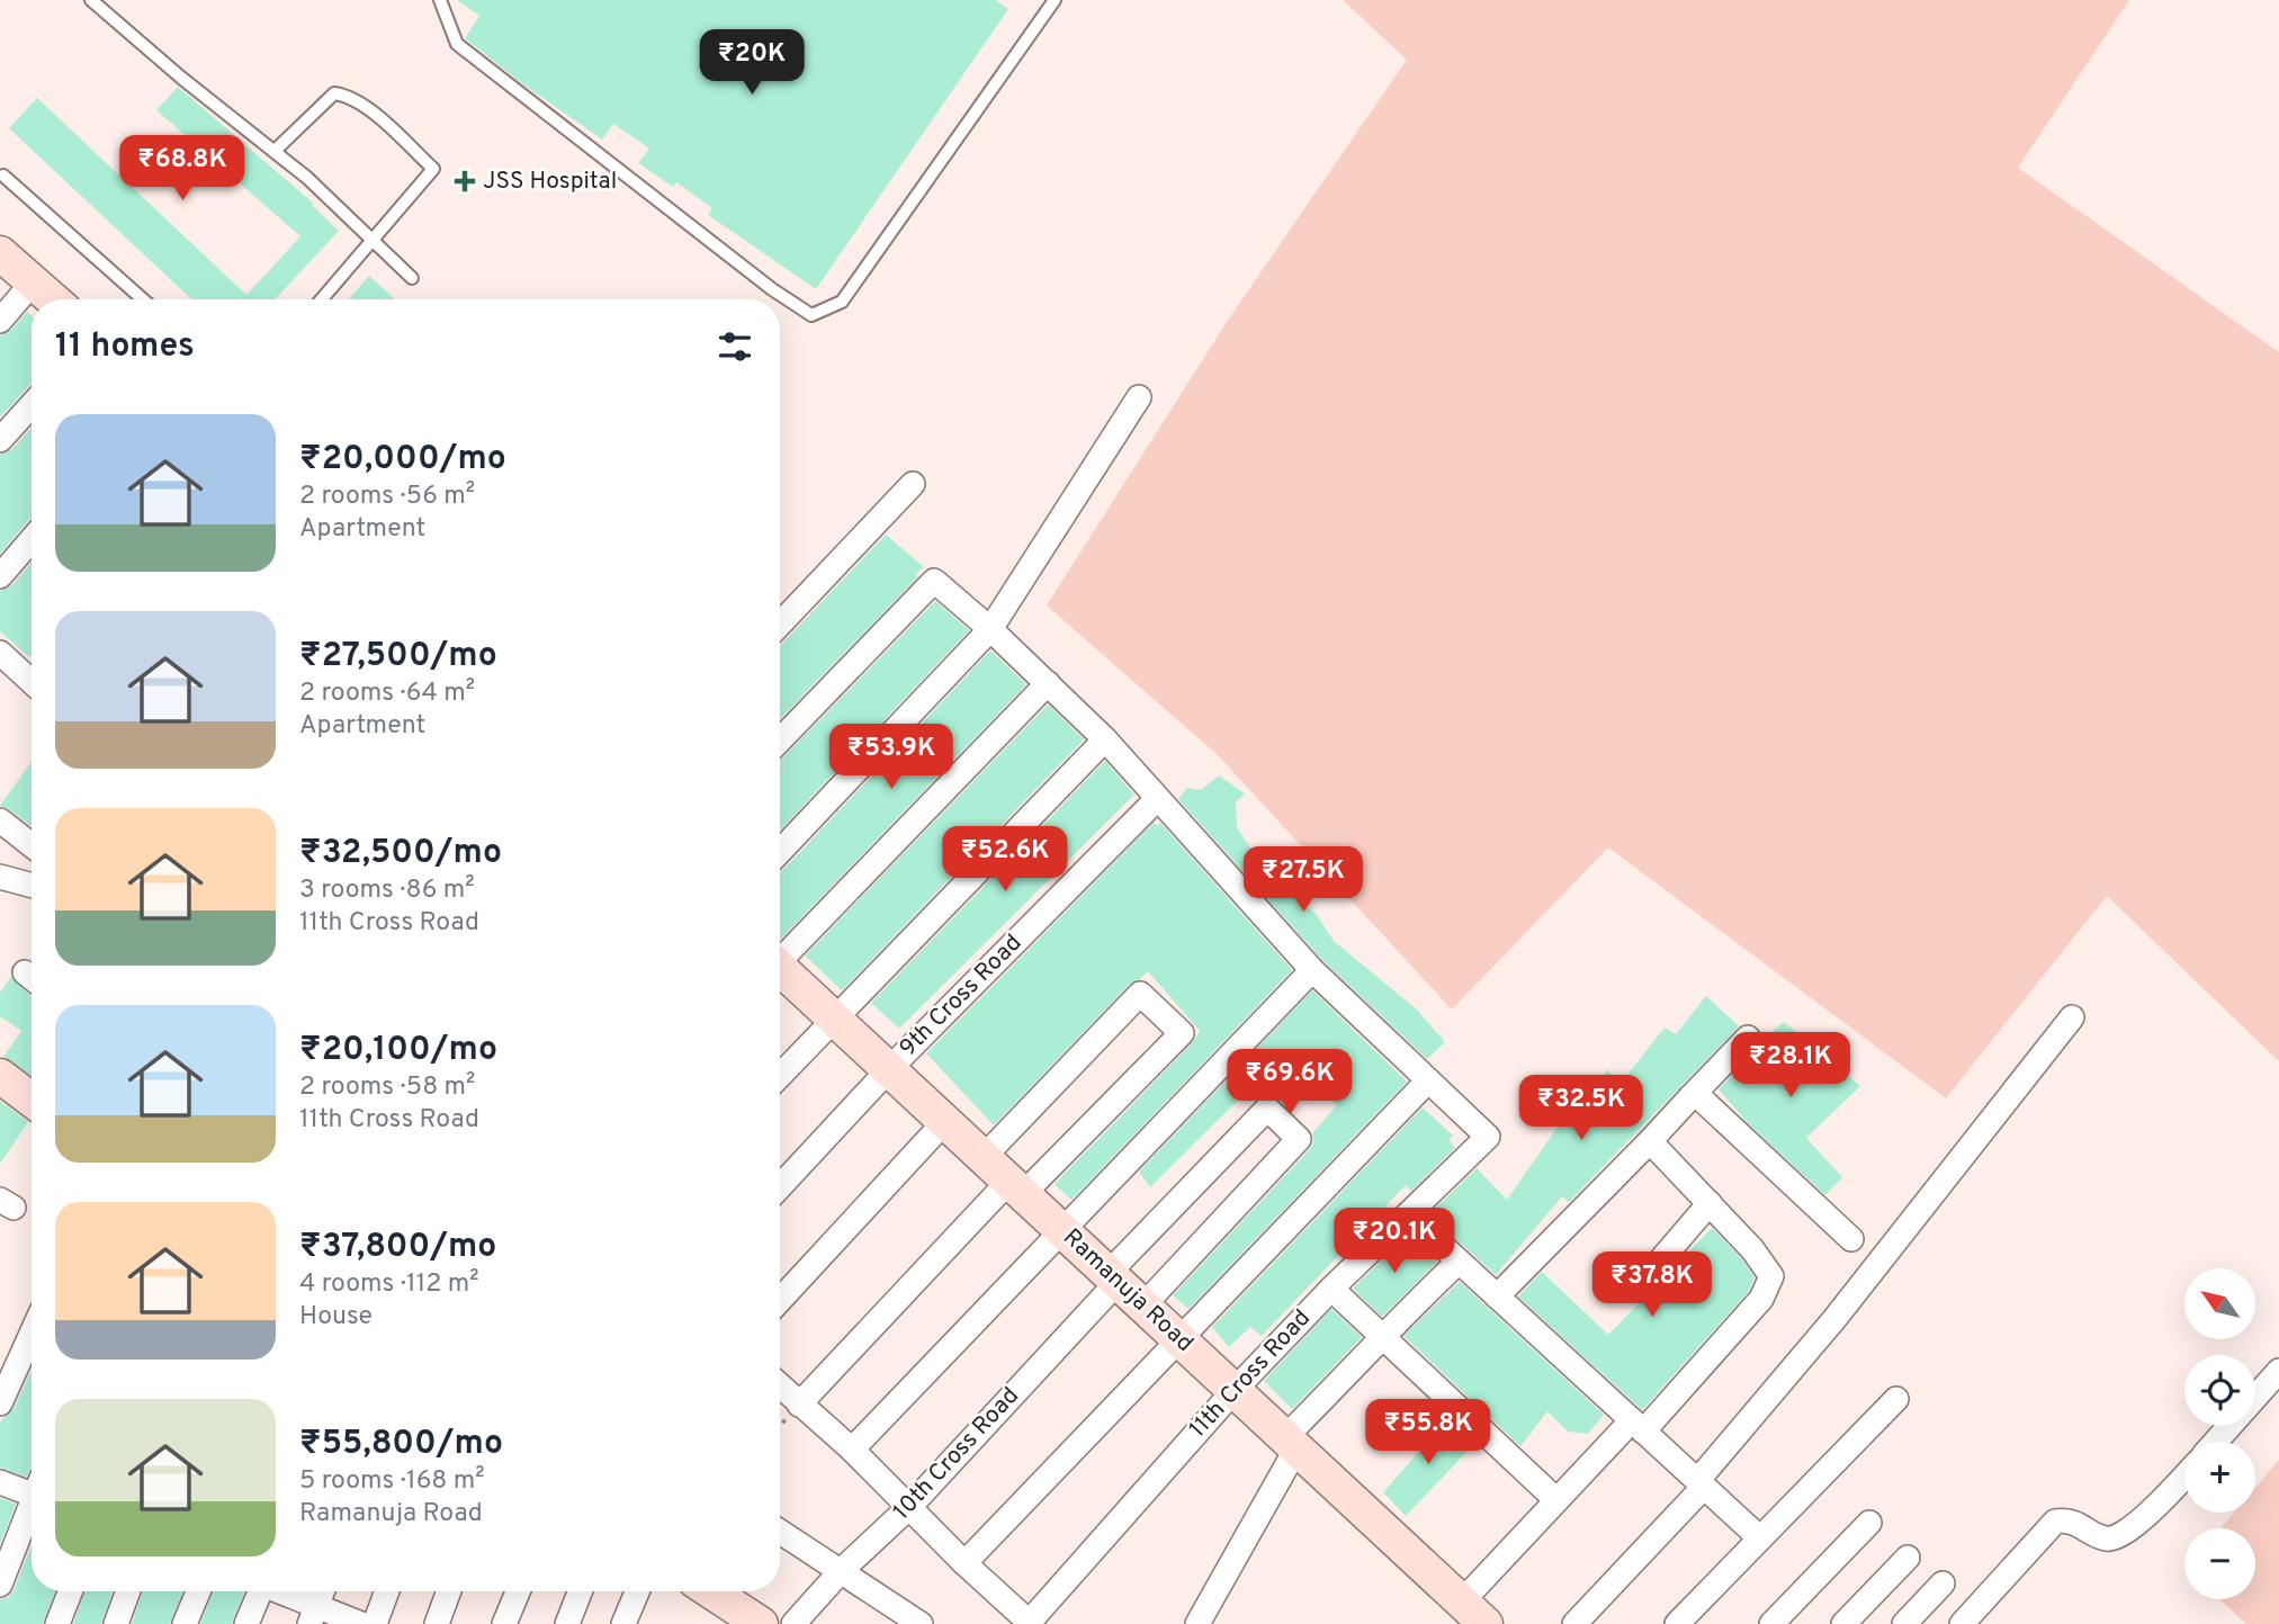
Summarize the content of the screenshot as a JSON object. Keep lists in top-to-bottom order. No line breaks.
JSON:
{"streets":{"street":["9th Cross Road","Ramanuja Road","11th Cross Road","10th Cross Road"]},"crossings":[["9th Cross Road","Ramanuja Road"],["Ramanuja Road","11th Cross Road"],["Ramanuja Road","10th Cross Road"]],"places":{"health":["JSS Hospital"]},"north":"top left","page":{"price":["₹20K","₹68.8K","₹53.9K","₹52.6K","₹27.5K","₹28.1K","₹69.6K","₹32.5K","₹20.1K","₹37.8K","₹55.8K"],"heading":"11 homes","list":[{"name":"₹20,000/mo","note":"2 rooms · 56 m² · Apartment"},{"name":"₹27,500/mo","note":"2 rooms · 64 m² · Apartment"},{"name":"₹32,500/mo","note":"3 rooms · 86 m² · 11th Cross Road"},{"name":"₹20,100/mo","note":"2 rooms · 58 m² · 11th Cross Road"},{"name":"₹37,800/mo","note":"4 rooms · 112 m² · House"},{"name":"₹55,800/mo","note":"5 rooms · 168 m² · Ramanuja Road"}],"map_buttons":["+","−"]}}
